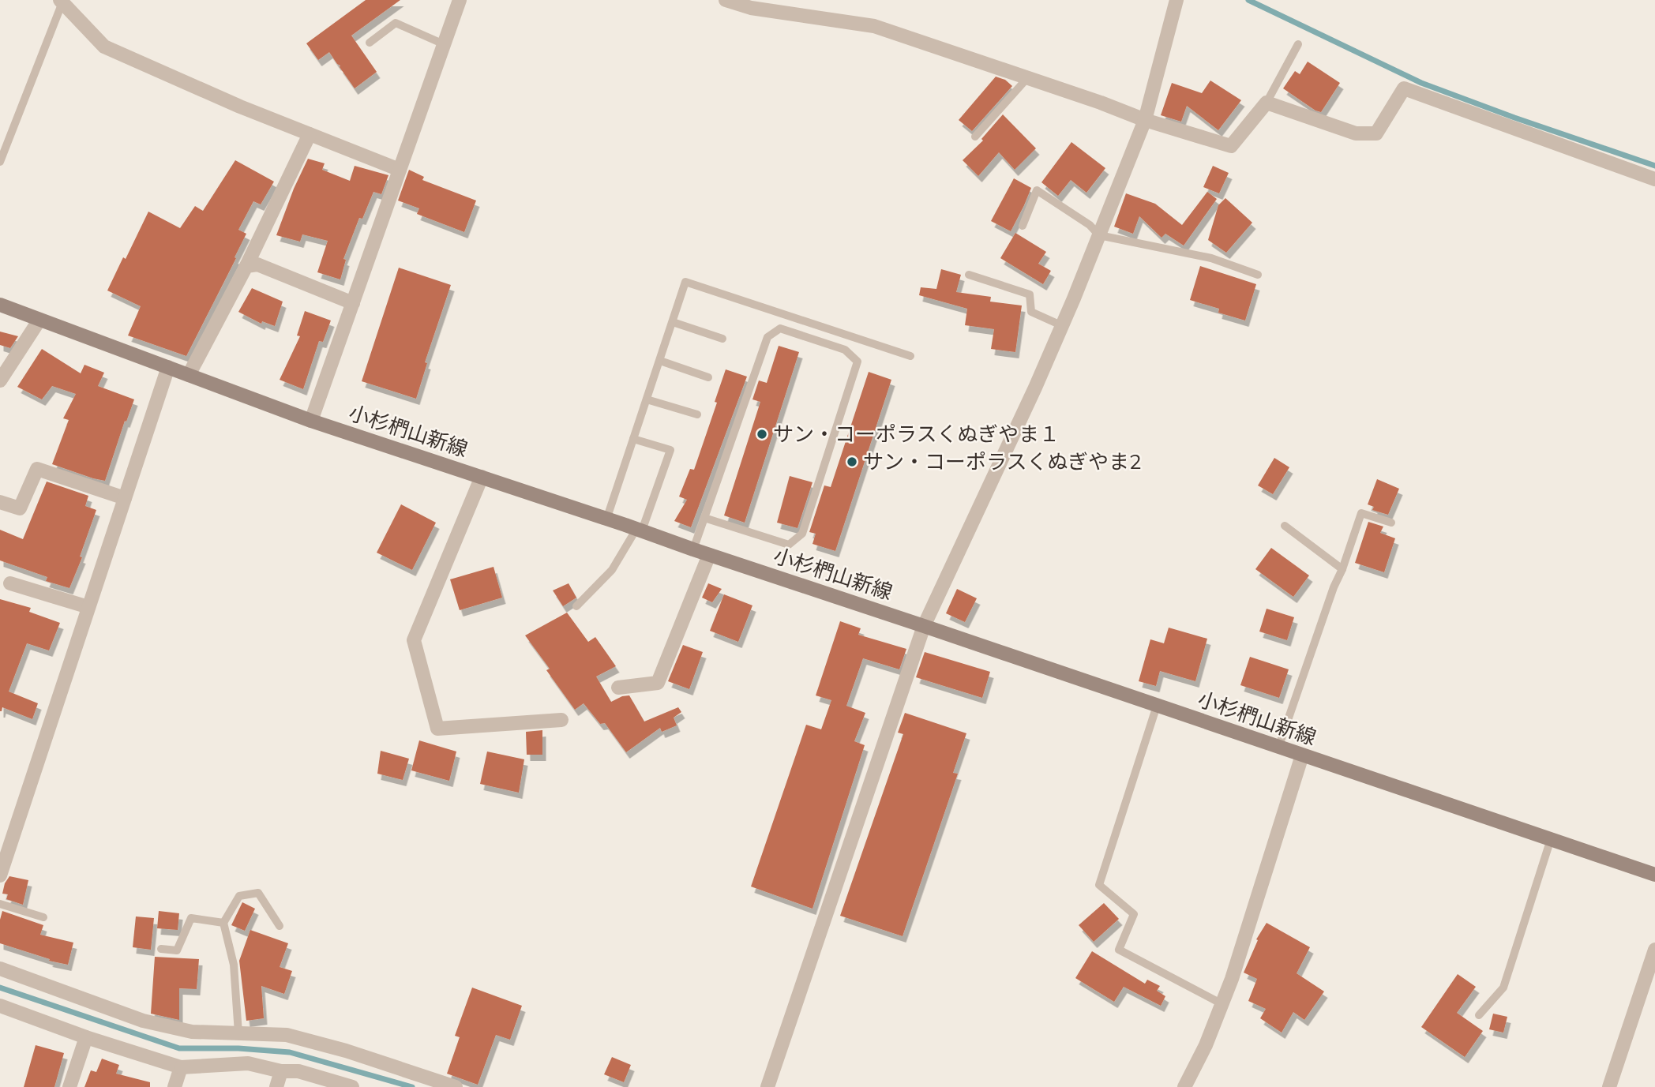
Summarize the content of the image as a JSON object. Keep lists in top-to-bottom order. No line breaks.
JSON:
{"streets":{"main road":["小杉椚山新線"]},"places":["サン・コーポラスくぬぎやま１","サン・コーポラスくぬぎやま2"]}
